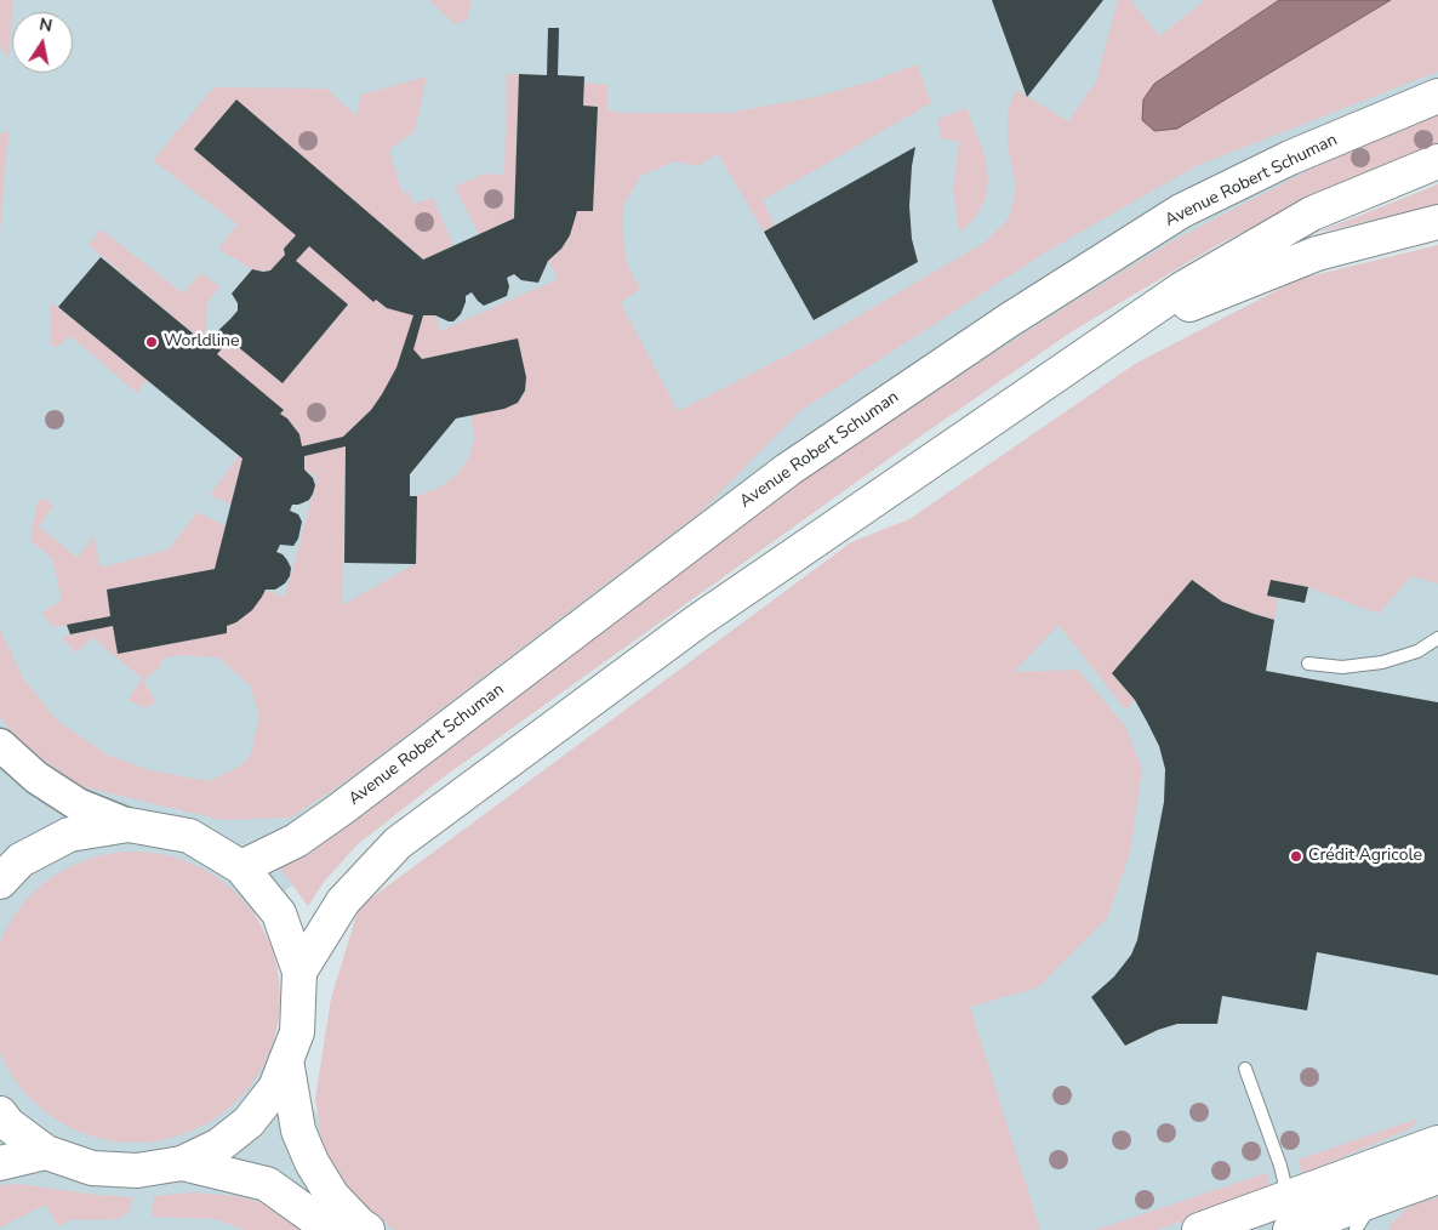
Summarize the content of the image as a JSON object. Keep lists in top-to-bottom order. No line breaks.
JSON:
{"streets":{"main road":["Avenue Robert Schuman"]},"places":["Worldline","Crédit Agricole"],"north":"top"}
